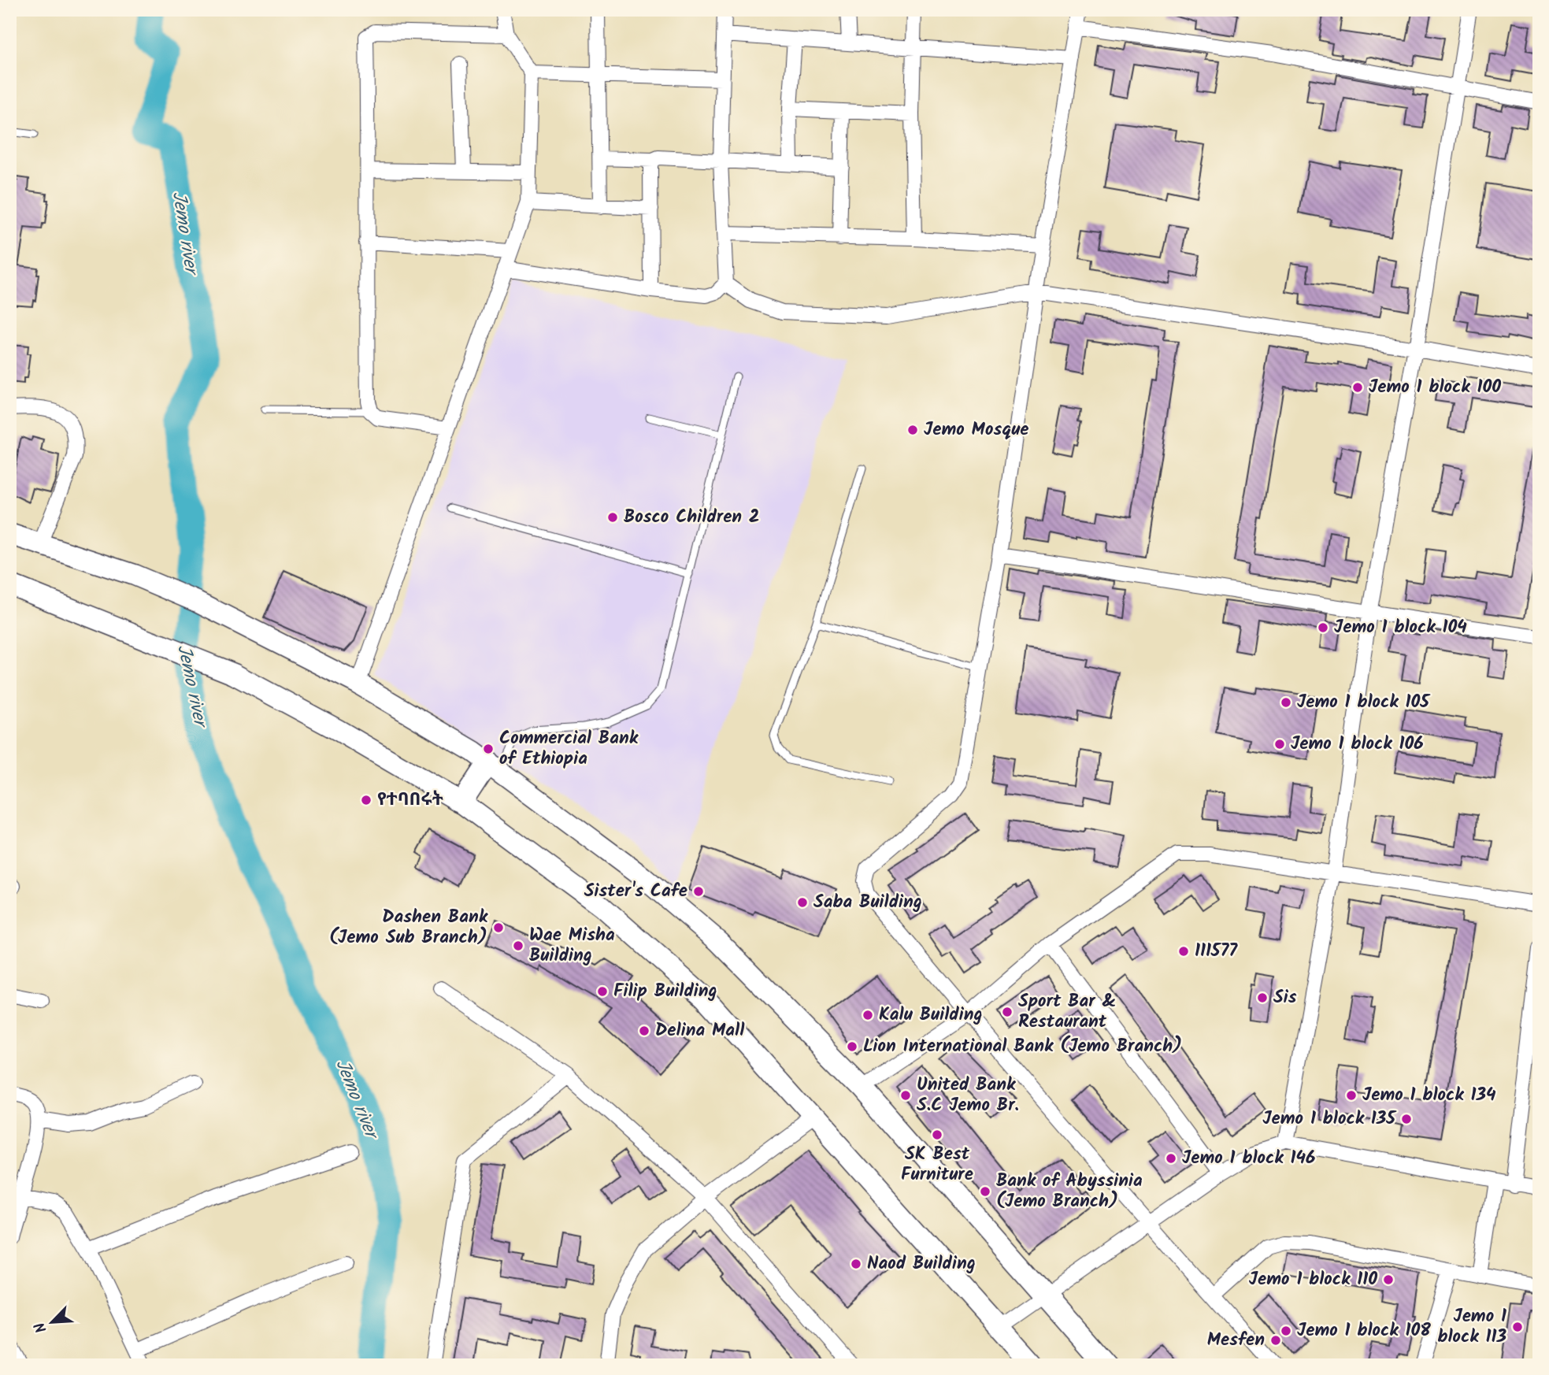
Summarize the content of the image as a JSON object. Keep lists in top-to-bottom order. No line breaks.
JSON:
{"water":["Jemo river"],"places":["Jemo 1 block 100","Jemo Mosque","Bosco Children 2","Jemo 1 block 104","Jemo 1 block 105","Jemo 1 block 106","Commercial Bank of Ethiopia","የተባበሩት","Sister's Cafe","Saba Building","Dashen Bank (Jemo Sub Branch)","Wae Misha Building","111577","Filip Building","Sis","Sport Bar & Restaurant","Kalu Building","Delina Mall","Lion International Bank (Jemo Branch)","United Bank S.C Jemo Br.","Jemo 1 block 134","Jemo 1 block 135","SK Best Furniture","Jemo 1 block 146","Bank of Abyssinia (Jemo Branch)","Naod Building","Jemo 1 block 110","Jemo 1 block 113","Jemo 1 block 108","Mesfen"],"north":"bottom left"}
